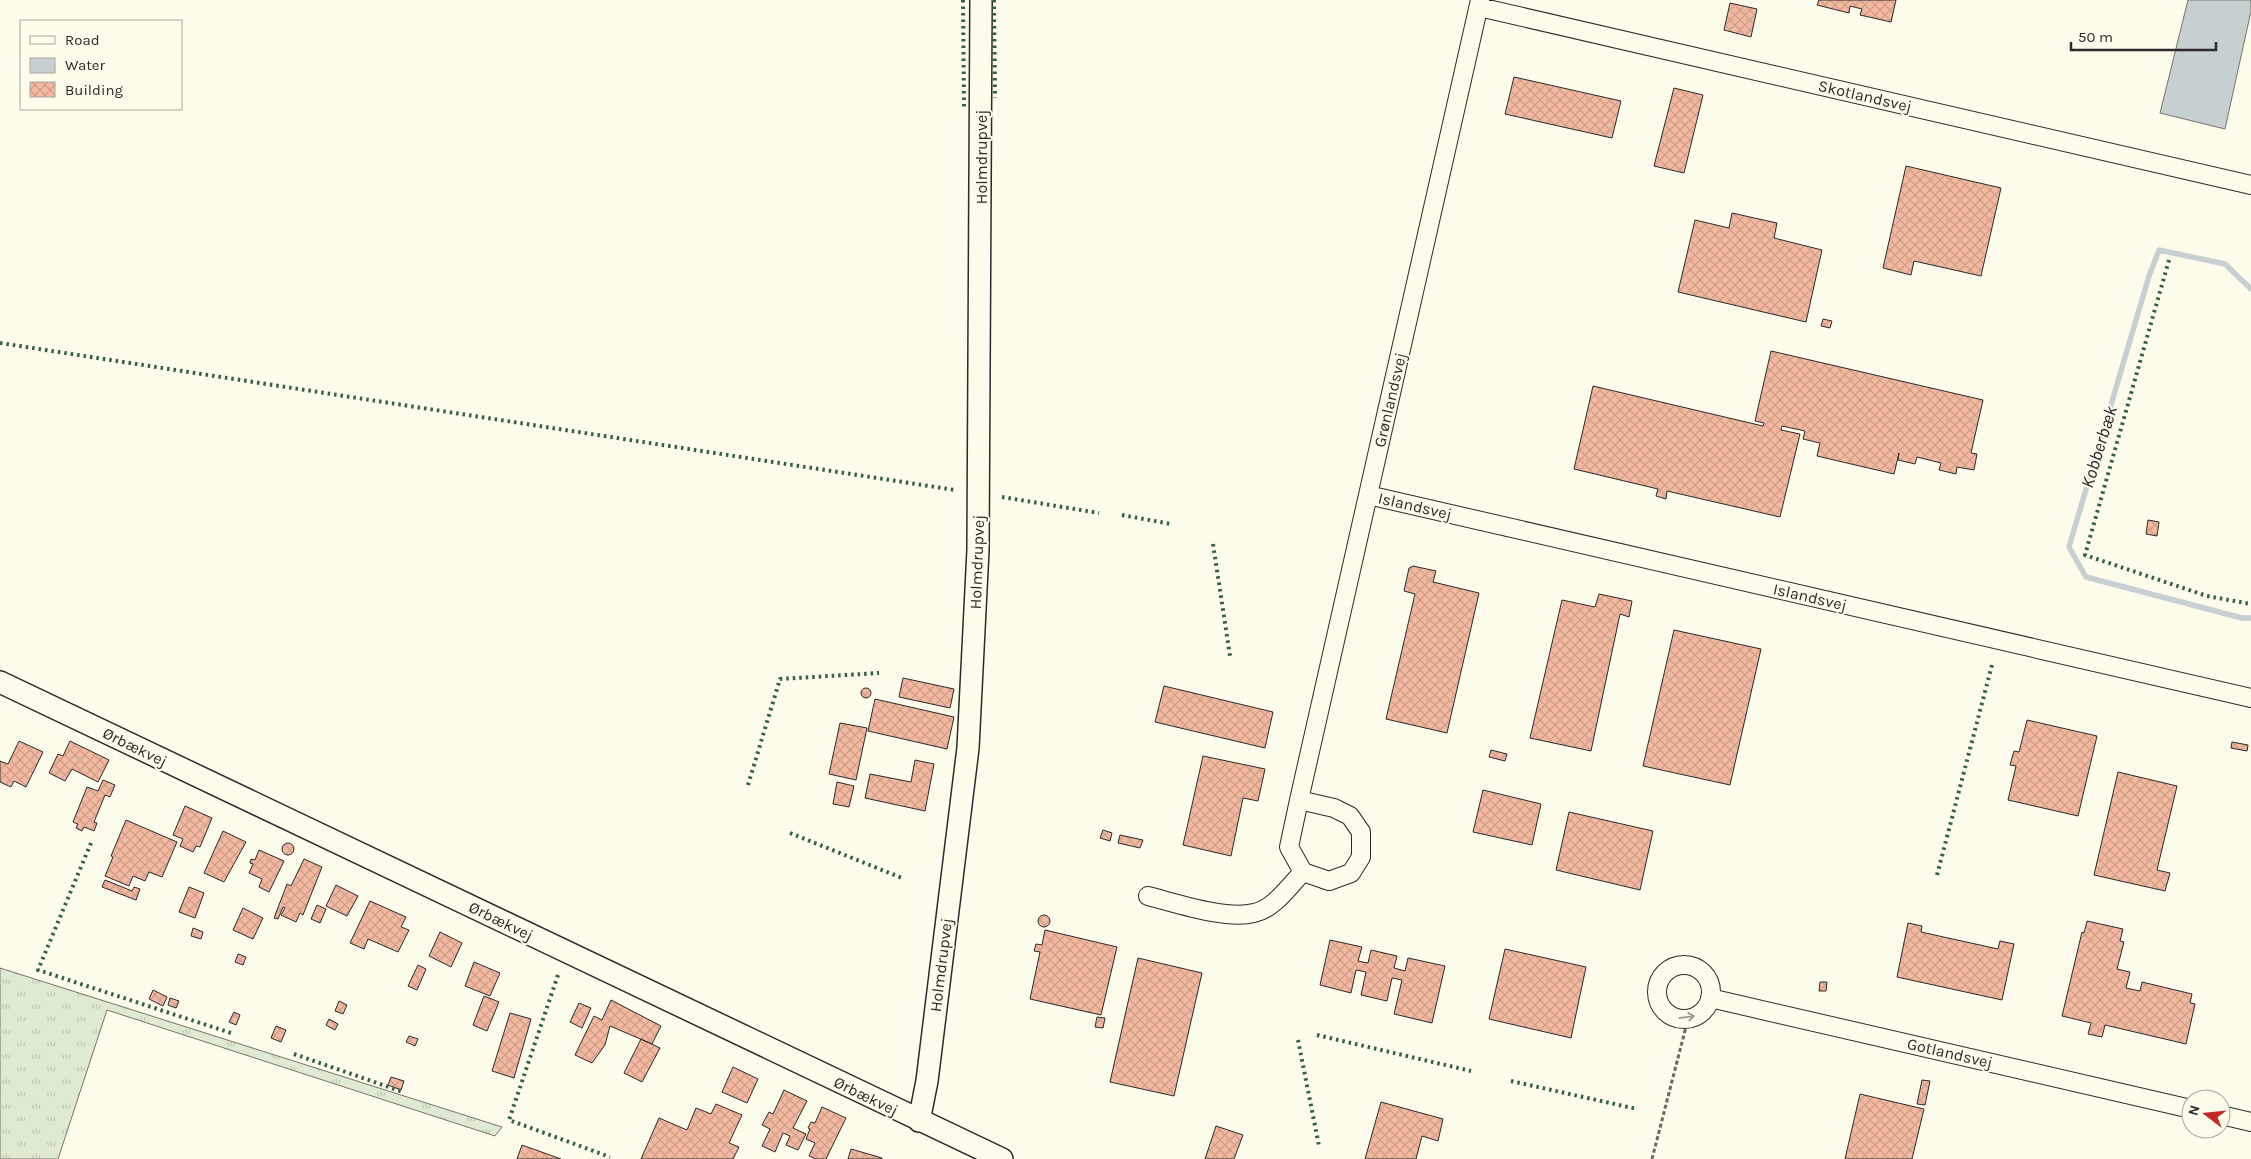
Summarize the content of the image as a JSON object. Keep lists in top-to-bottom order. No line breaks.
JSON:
{"streets":{"street":["Skotlandsvej","Holmdrupvej","Grønlandsvej","Islandsvej","Ørbækvej","Gotlandsvej"]},"crossings":[["Skotlandsvej","Grønlandsvej"],["Holmdrupvej","Ørbækvej"],["Grønlandsvej","Islandsvej"]],"water":["Kobberbæk"],"legend":["Road","Water","Building"],"scale_bar":"50 m","north":"left"}
